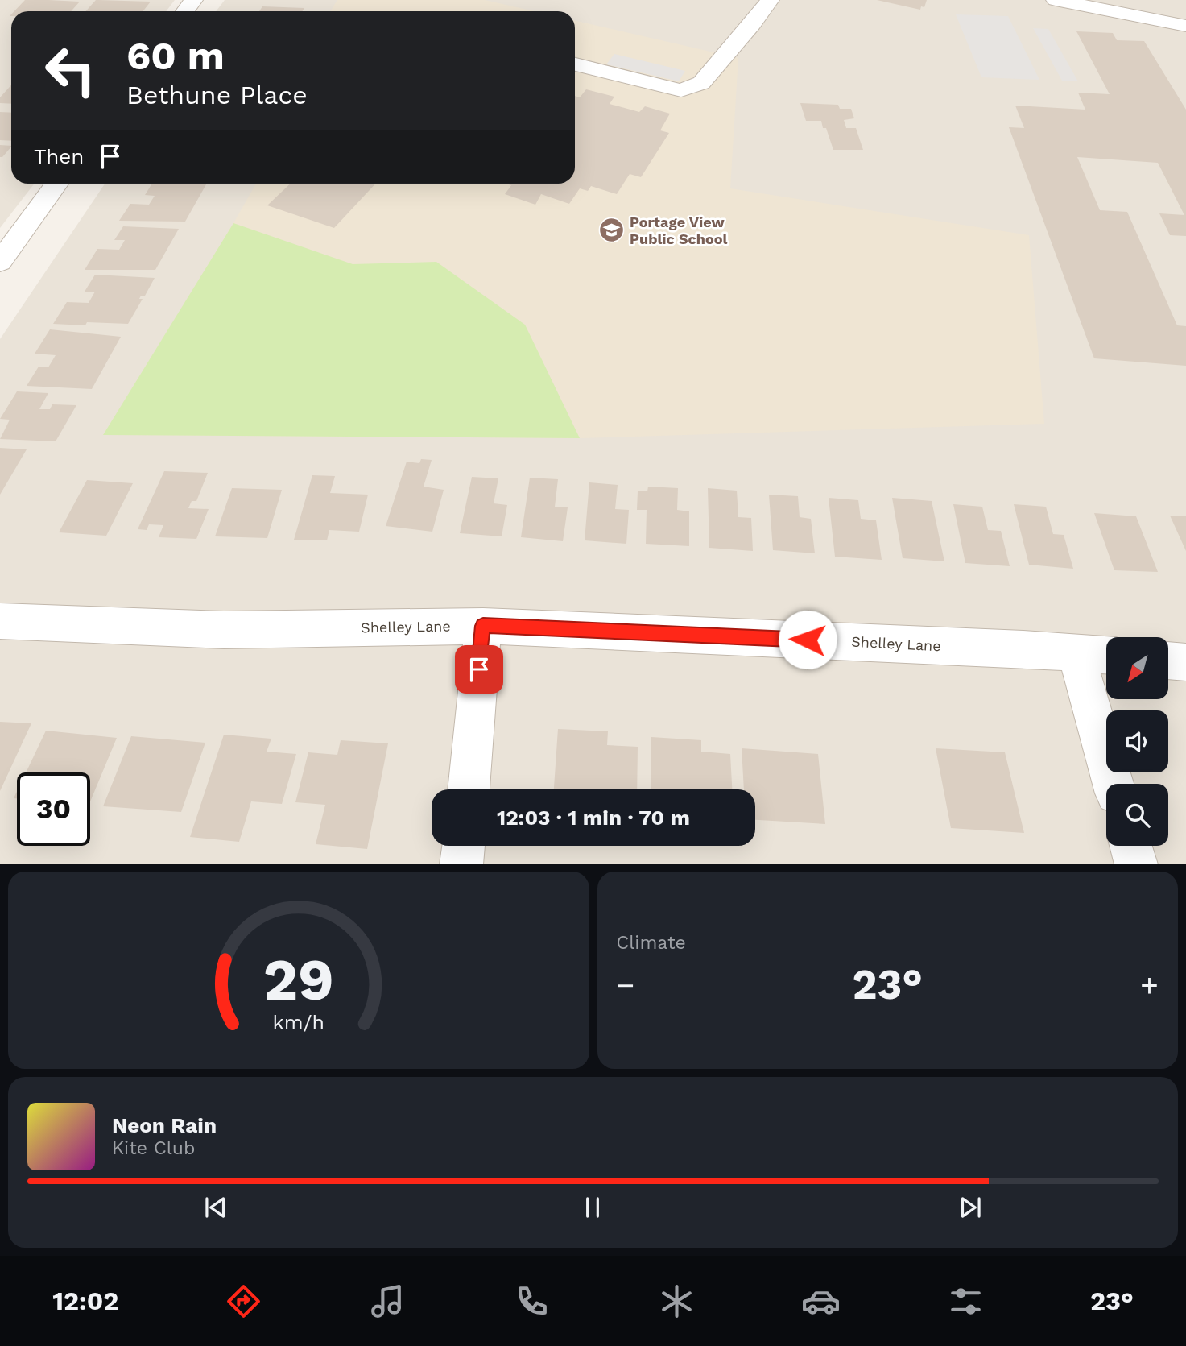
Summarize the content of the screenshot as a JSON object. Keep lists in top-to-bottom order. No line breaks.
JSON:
{"streets":{"street":["Shelley Lane"]},"places":{"school or university":["Portage View Public School"]},"north":"bottom left","page":{"turn":["60 m","Bethune Place"],"then":"Then","limit":"30","trip":"12:03 · 1 min · 70 m","tile":"Climate","heat":["−","23°","+"],"song":["Neon Rain","Kite Club"],"tabs":["12:02","23°"],"gauge":["29","km/h"]}}
